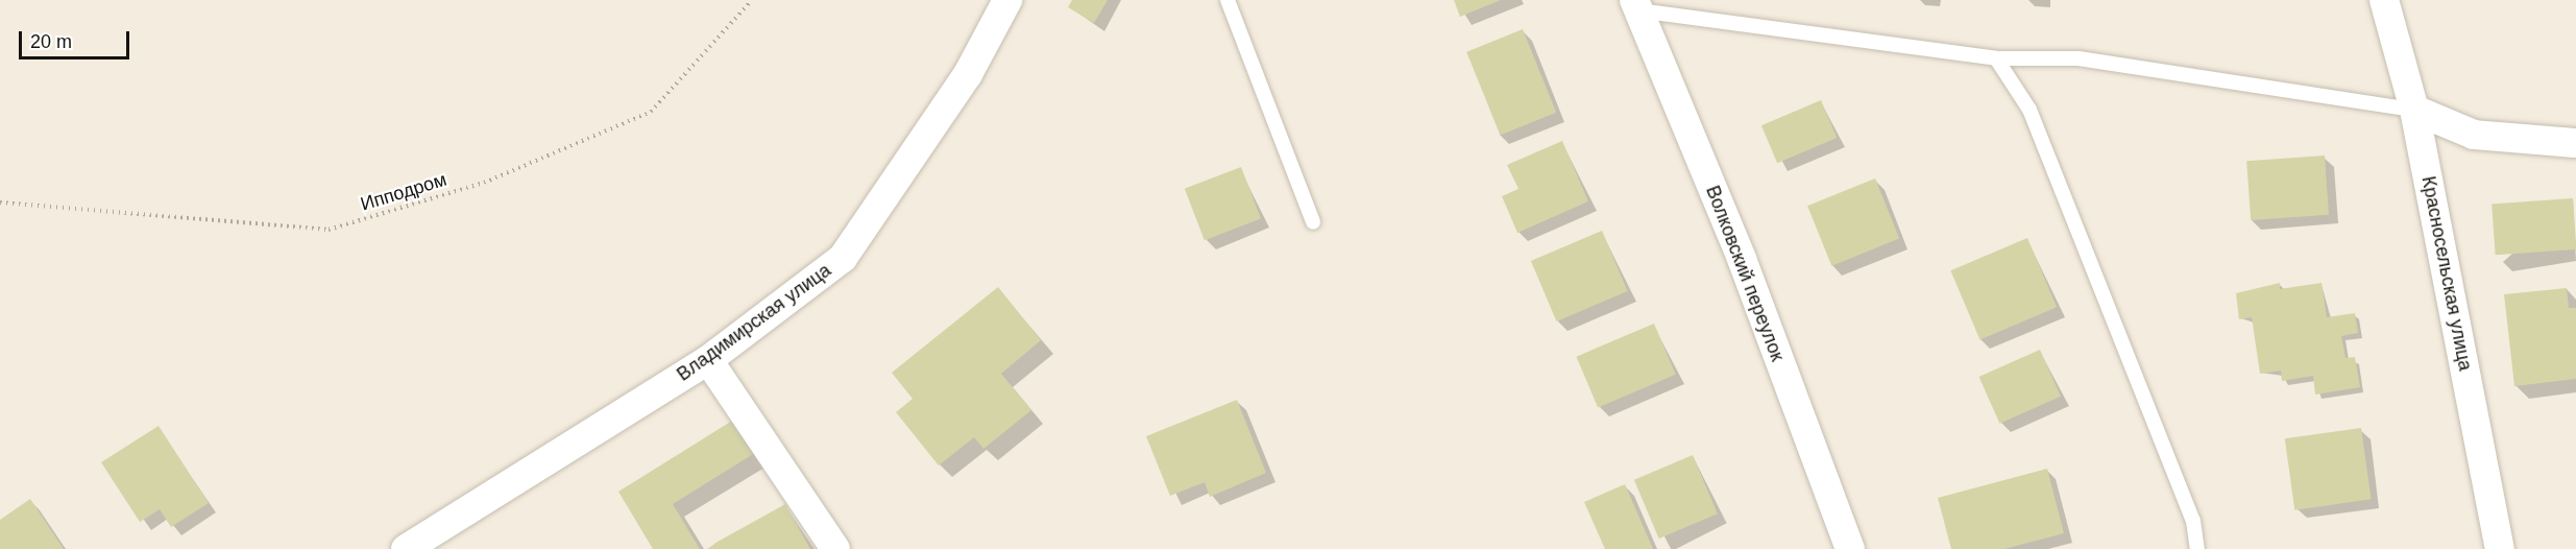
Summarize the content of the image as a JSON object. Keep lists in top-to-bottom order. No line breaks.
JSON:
{"streets":{"street":["Волковский переулок","Красносельская улица","Владимирская улица"],"path":["Ипподром"]},"scale_bar":"20 m"}
